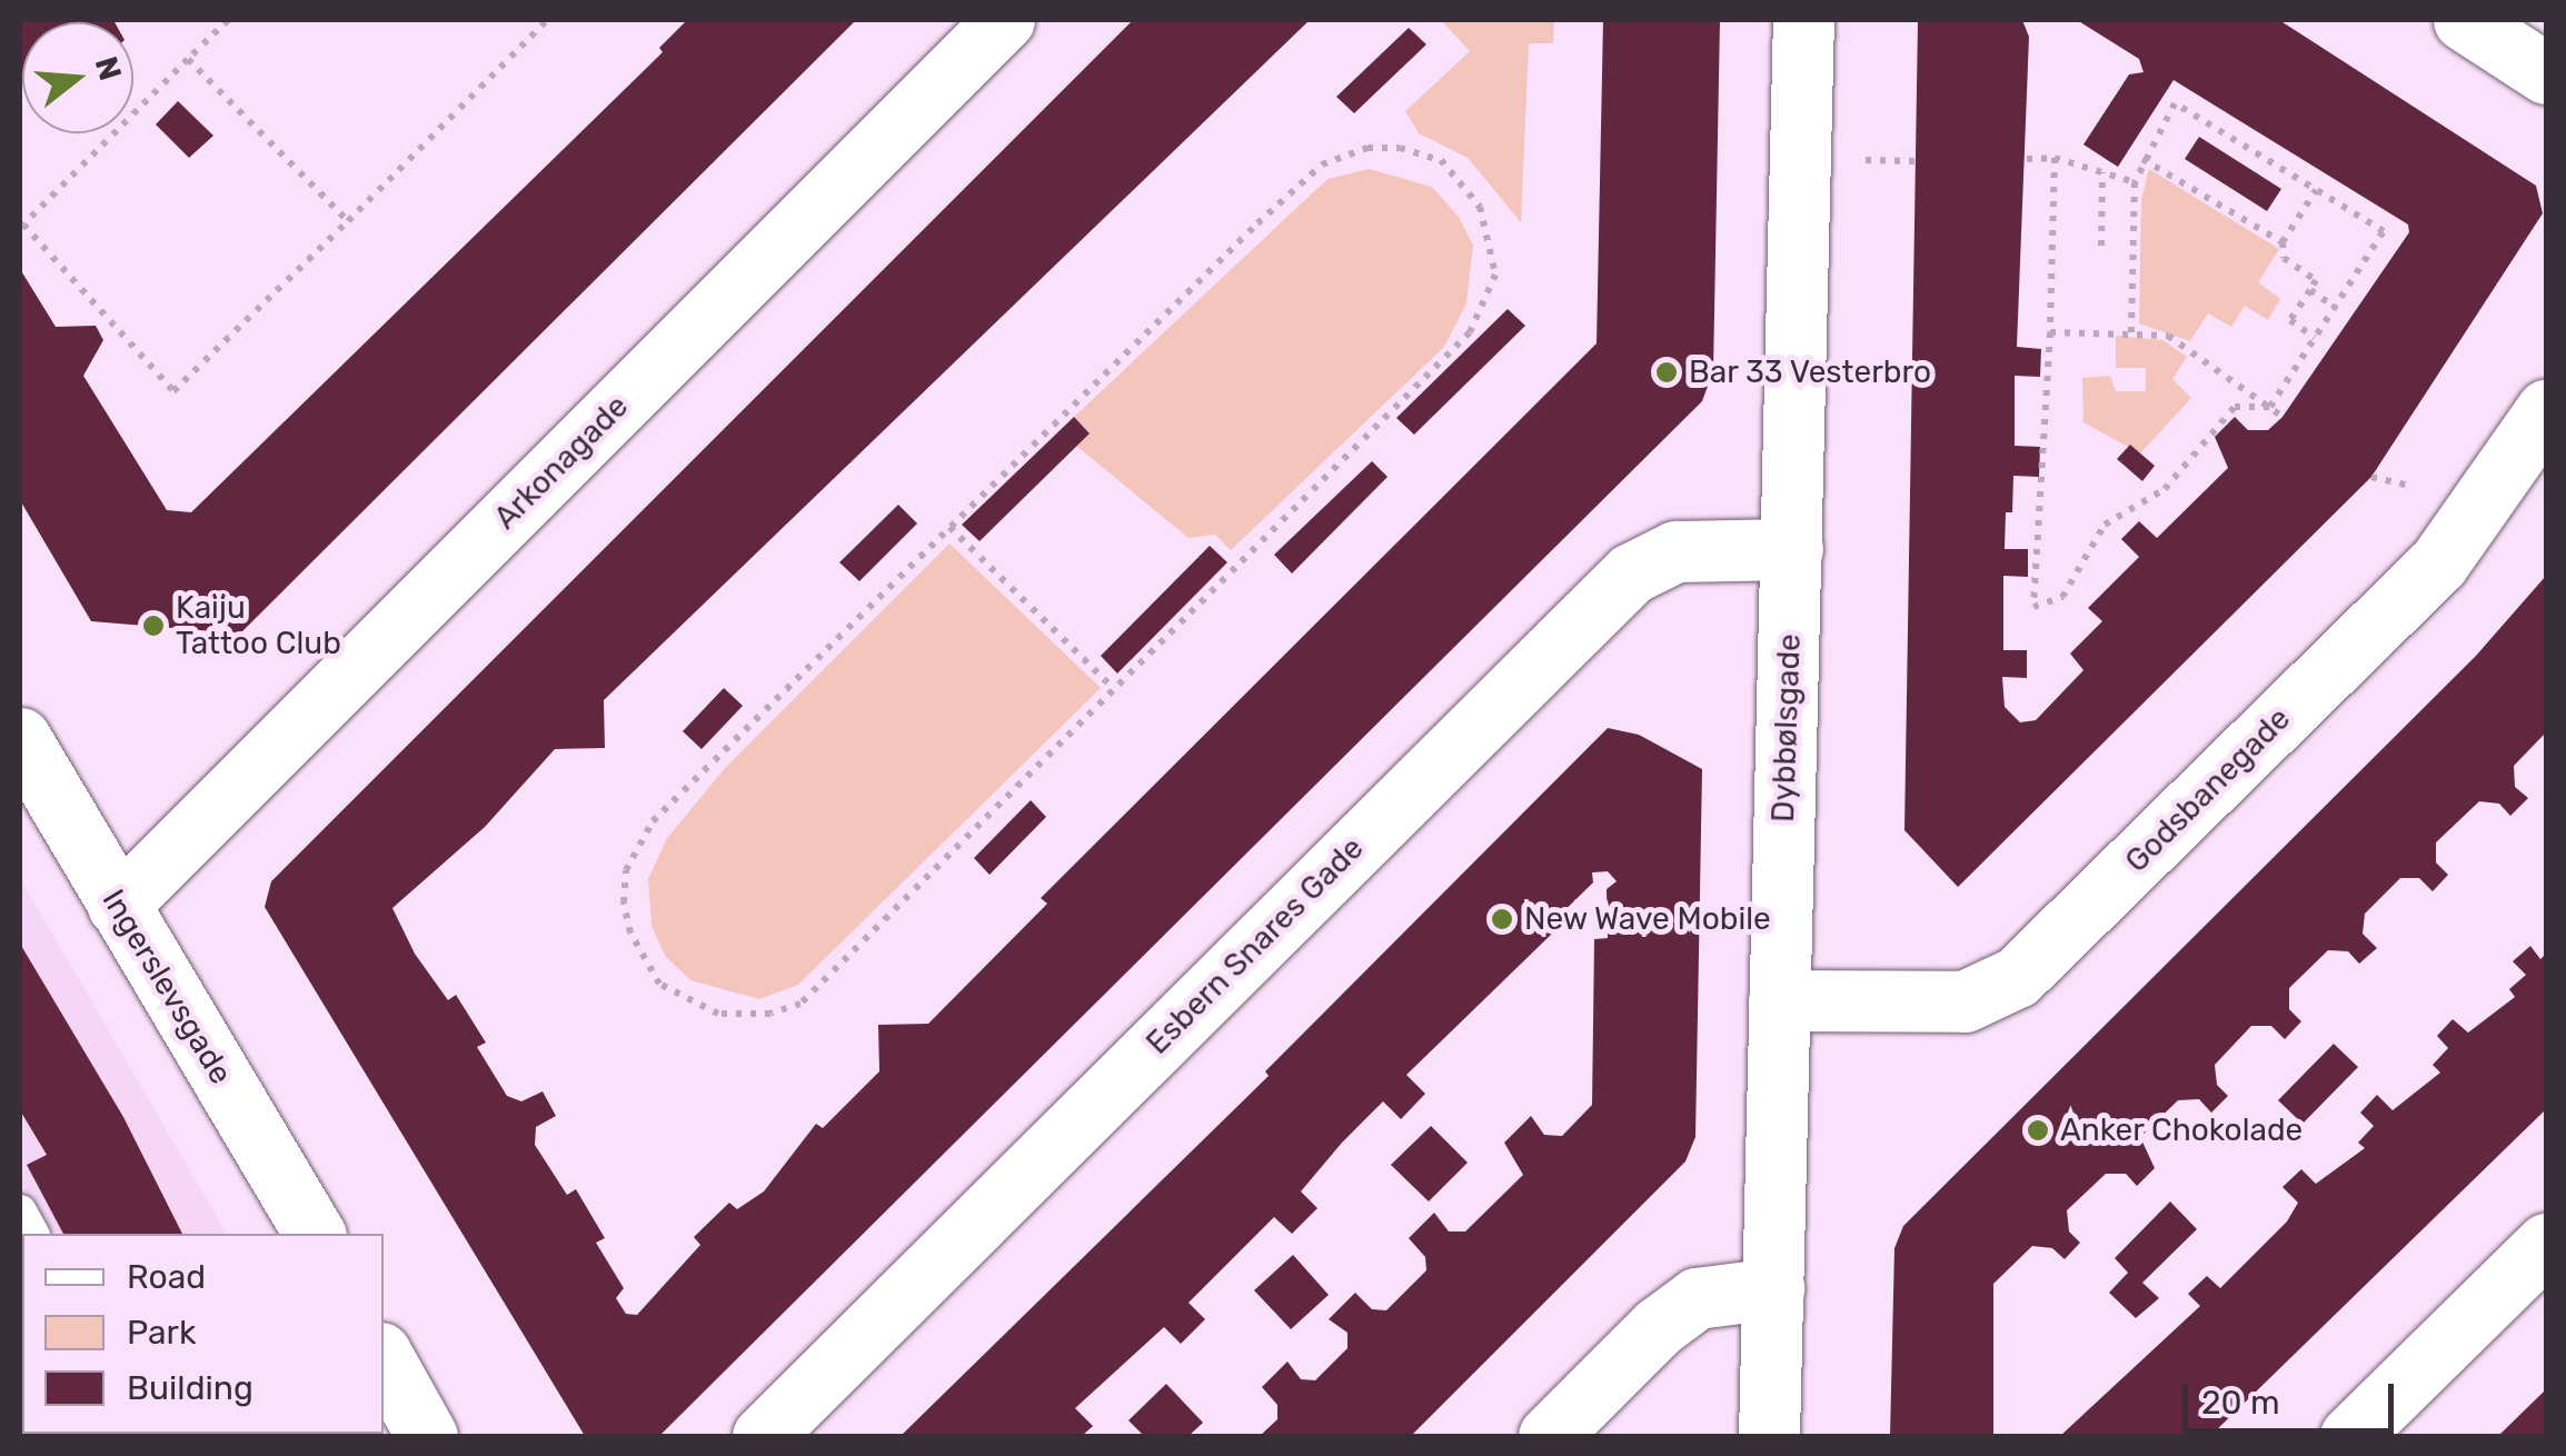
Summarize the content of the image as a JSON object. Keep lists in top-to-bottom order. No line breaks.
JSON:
{"streets":{"street":["Arkonagade","Dybbølsgade","Godsbanegade","Esbern Snares Gade","Ingerslevsgade"]},"crossings":[["Arkonagade","Ingerslevsgade"],["Dybbølsgade","Godsbanegade"],["Dybbølsgade","Esbern Snares Gade"]],"places":["Bar 33 Vesterbro","Kaiju Tattoo Club","New Wave Mobile","Anker Chokolade"],"legend":["Road","Park","Building"],"scale_bar":"20 m","north":"right"}
